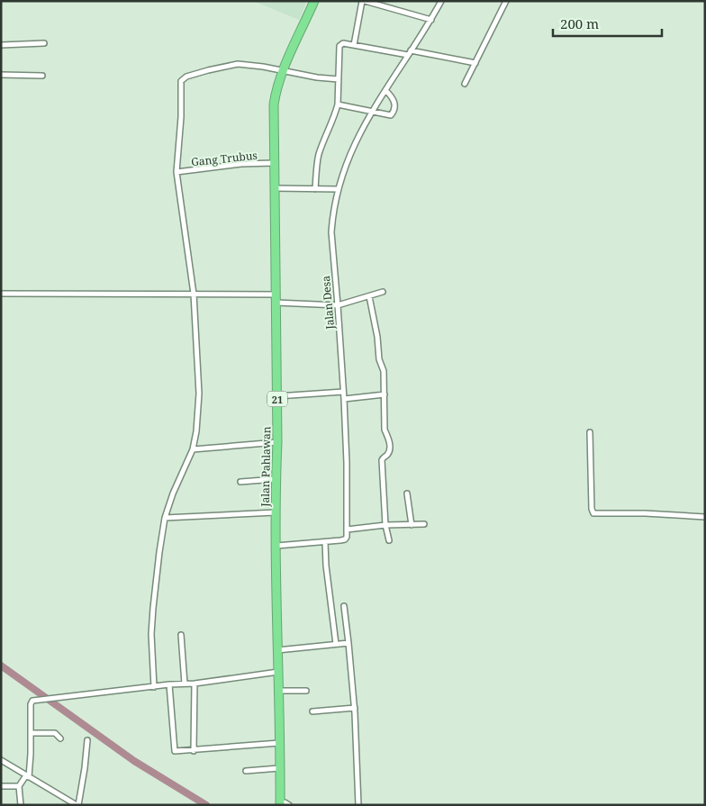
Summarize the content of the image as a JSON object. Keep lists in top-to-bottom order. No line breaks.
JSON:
{"streets":{"highway":["21","Jalan Pahlawan"],"street":["Gang Trubus","Jalan Desa"]},"crossings":[["Gang Trubus","Jalan Pahlawan"]],"scale_bar":"200 m"}
